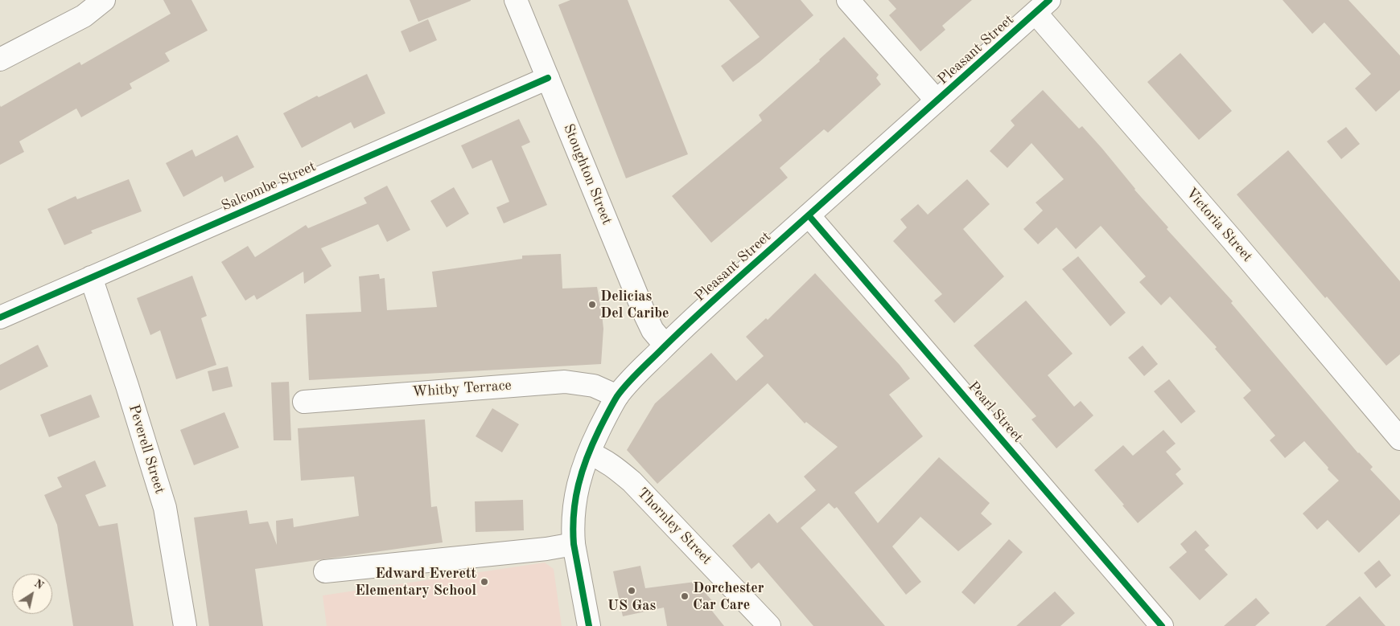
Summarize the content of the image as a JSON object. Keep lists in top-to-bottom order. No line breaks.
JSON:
{"streets":{"street":["Pleasant Street","Stoughton Street","Salcombe Street","Victoria Street","Whitby Terrace","Pearl Street","Peverell Street","Thornley Street"]},"crossings":[["Pleasant Street","Stoughton Street"],["Pleasant Street","Victoria Street"],["Pleasant Street","Whitby Terrace"],["Pleasant Street","Pearl Street"],["Pleasant Street","Thornley Street"],["Stoughton Street","Salcombe Street"],["Salcombe Street","Peverell Street"]],"places":["Delicias Del Caribe","Edward Everett Elementary School","US Gas","Dorchester Car Care"],"north":"top right"}
